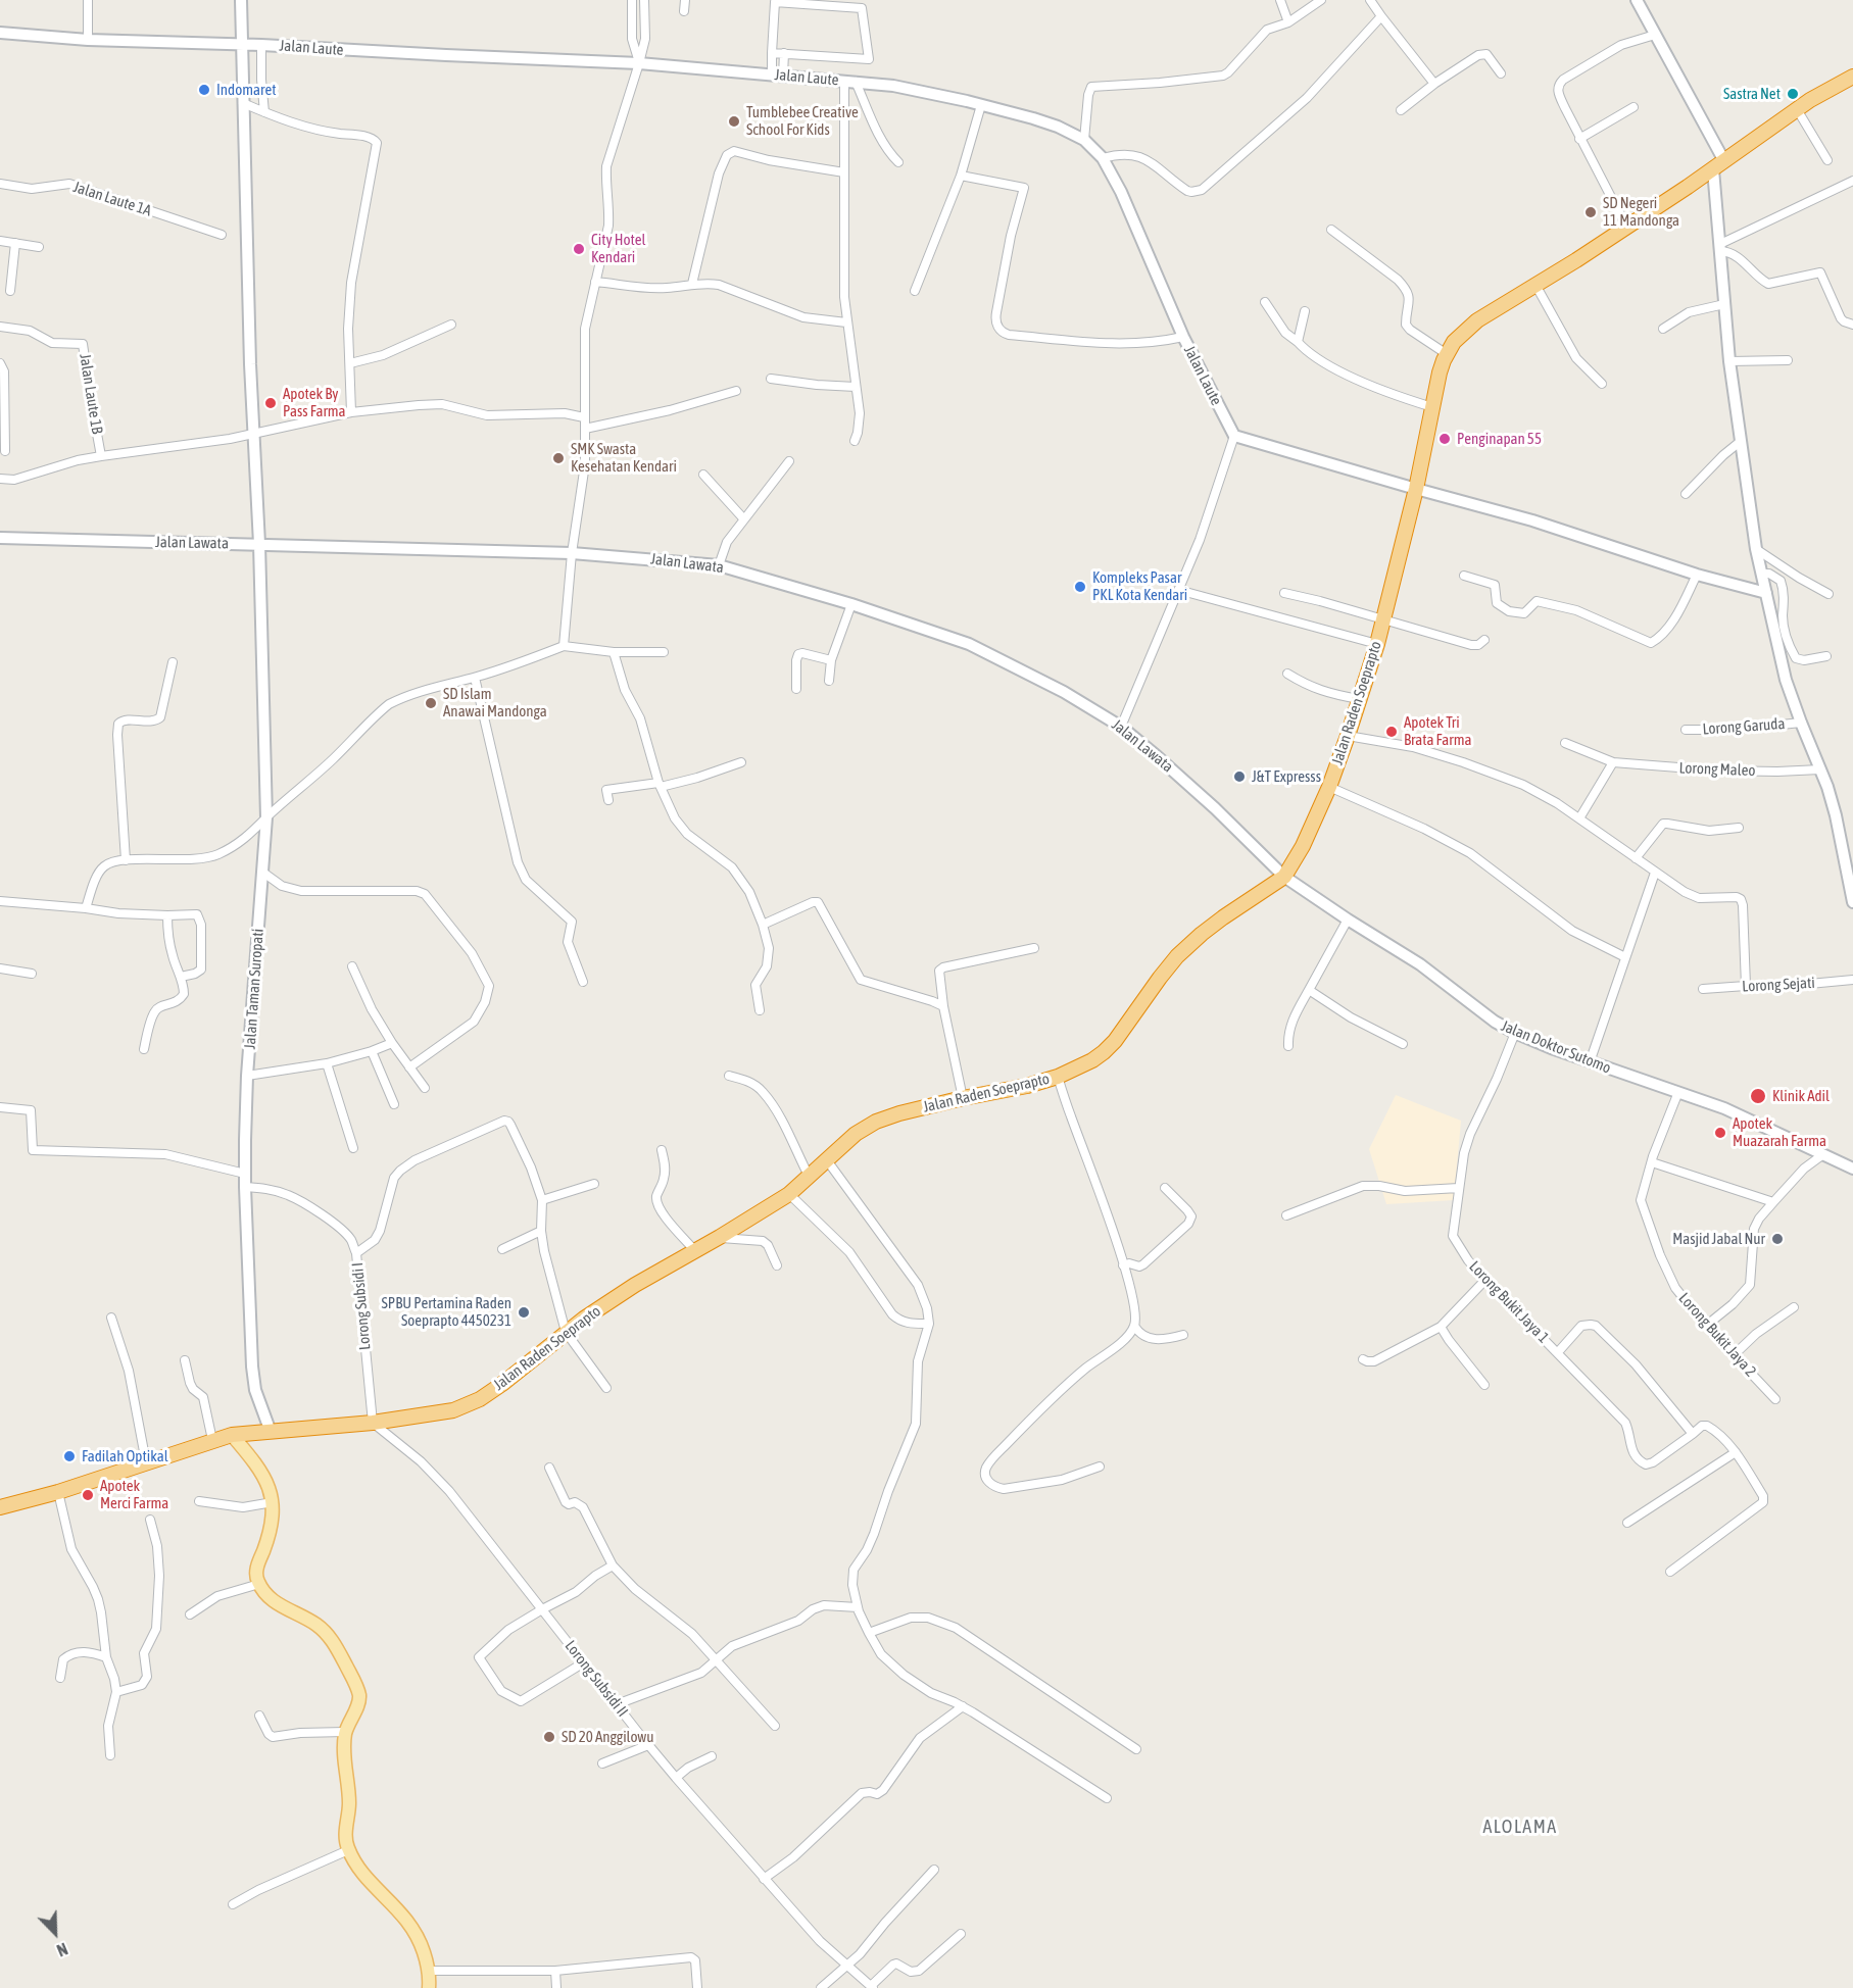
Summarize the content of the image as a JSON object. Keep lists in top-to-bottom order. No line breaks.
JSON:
{"streets":{"highway":["Jalan Raden Soeprapto"],"street":["Jalan Laute","Jalan Laute 1A","Jalan Laute 1B","Jalan Lawata","Lorong Garuda","Lorong Maleo","Lorong Sejati","Jalan Taman Suropati","Jalan Doktor Sutomo","Lorong Bukit Jaya 1","Lorong Subsidi I","Lorong Bukit Jaya 2","Lorong Subsidi II"]},"crossings":[["Jalan Laute","Jalan Taman Suropati"],["Jalan Lawata","Jalan Raden Soeprapto"],["Jalan Lawata","Jalan Taman Suropati"],["Jalan Lawata","Jalan Doktor Sutomo"],["Jalan Raden Soeprapto","Jalan Taman Suropati"],["Jalan Raden Soeprapto","Jalan Doktor Sutomo"],["Jalan Raden Soeprapto","Lorong Subsidi I"],["Jalan Raden Soeprapto","Lorong Subsidi II"],["Jalan Taman Suropati","Lorong Subsidi I"],["Jalan Doktor Sutomo","Lorong Bukit Jaya 1"],["Jalan Doktor Sutomo","Lorong Bukit Jaya 2"],["Lorong Subsidi I","Lorong Subsidi II"]],"districts":["ALOLAMA"],"places":["Indomaret","Sastra Net","Tumblebee Creative School For Kids","SD Negeri 11 Mandonga","City Hotel Kendari","Apotek By Pass Farma","Penginapan 55","SMK Swasta Kesehatan Kendari","Kompleks Pasar PKL Kota Kendari","SD Islam Anawai Mandonga","Apotek Tri Brata Farma","J&T Expresss","Klinik Adil","Apotek Muazarah Farma","Masjid Jabal Nur","SPBU Pertamina Raden Soeprapto 4450231","Fadilah Optikal","Apotek Merci Farma","SD 20 Anggilowu"],"north":"bottom right"}
